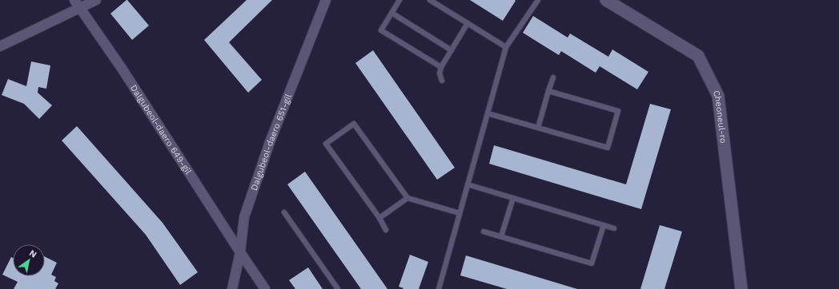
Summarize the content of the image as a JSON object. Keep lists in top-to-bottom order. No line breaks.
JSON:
{"streets":{"street":["Cheoneul-ro","Dalgubeol-daero 649-gil","Dalgubeol-daero 651-gil"]},"crossings":[["Dalgubeol-daero 649-gil","Dalgubeol-daero 651-gil"]],"north":"top right"}
